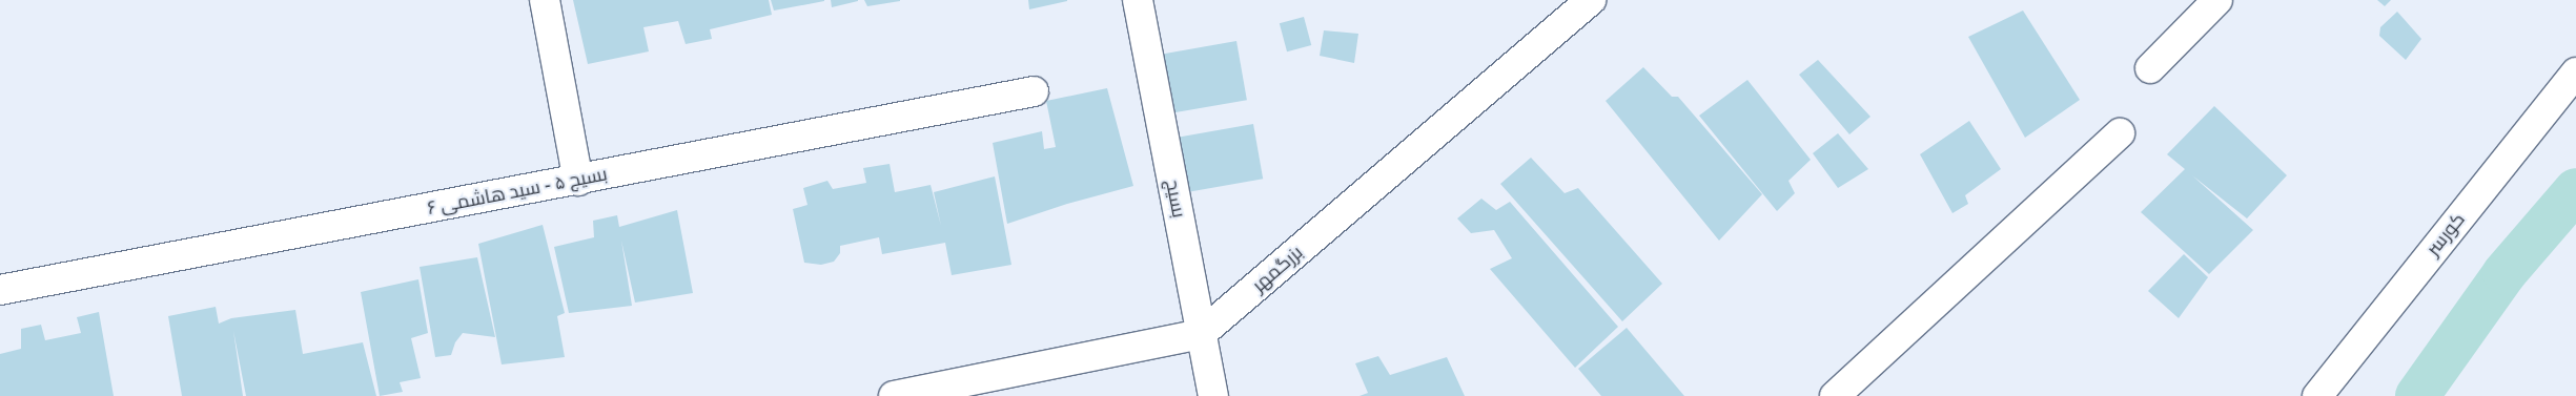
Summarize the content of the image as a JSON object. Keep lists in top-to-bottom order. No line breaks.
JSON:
{"streets":{"street":["بسیج ۵ - سید هاشمی ۶","بسیج","کورسر","بزرگمهر"]},"crossings":[["بسیج","بزرگمهر"]]}
